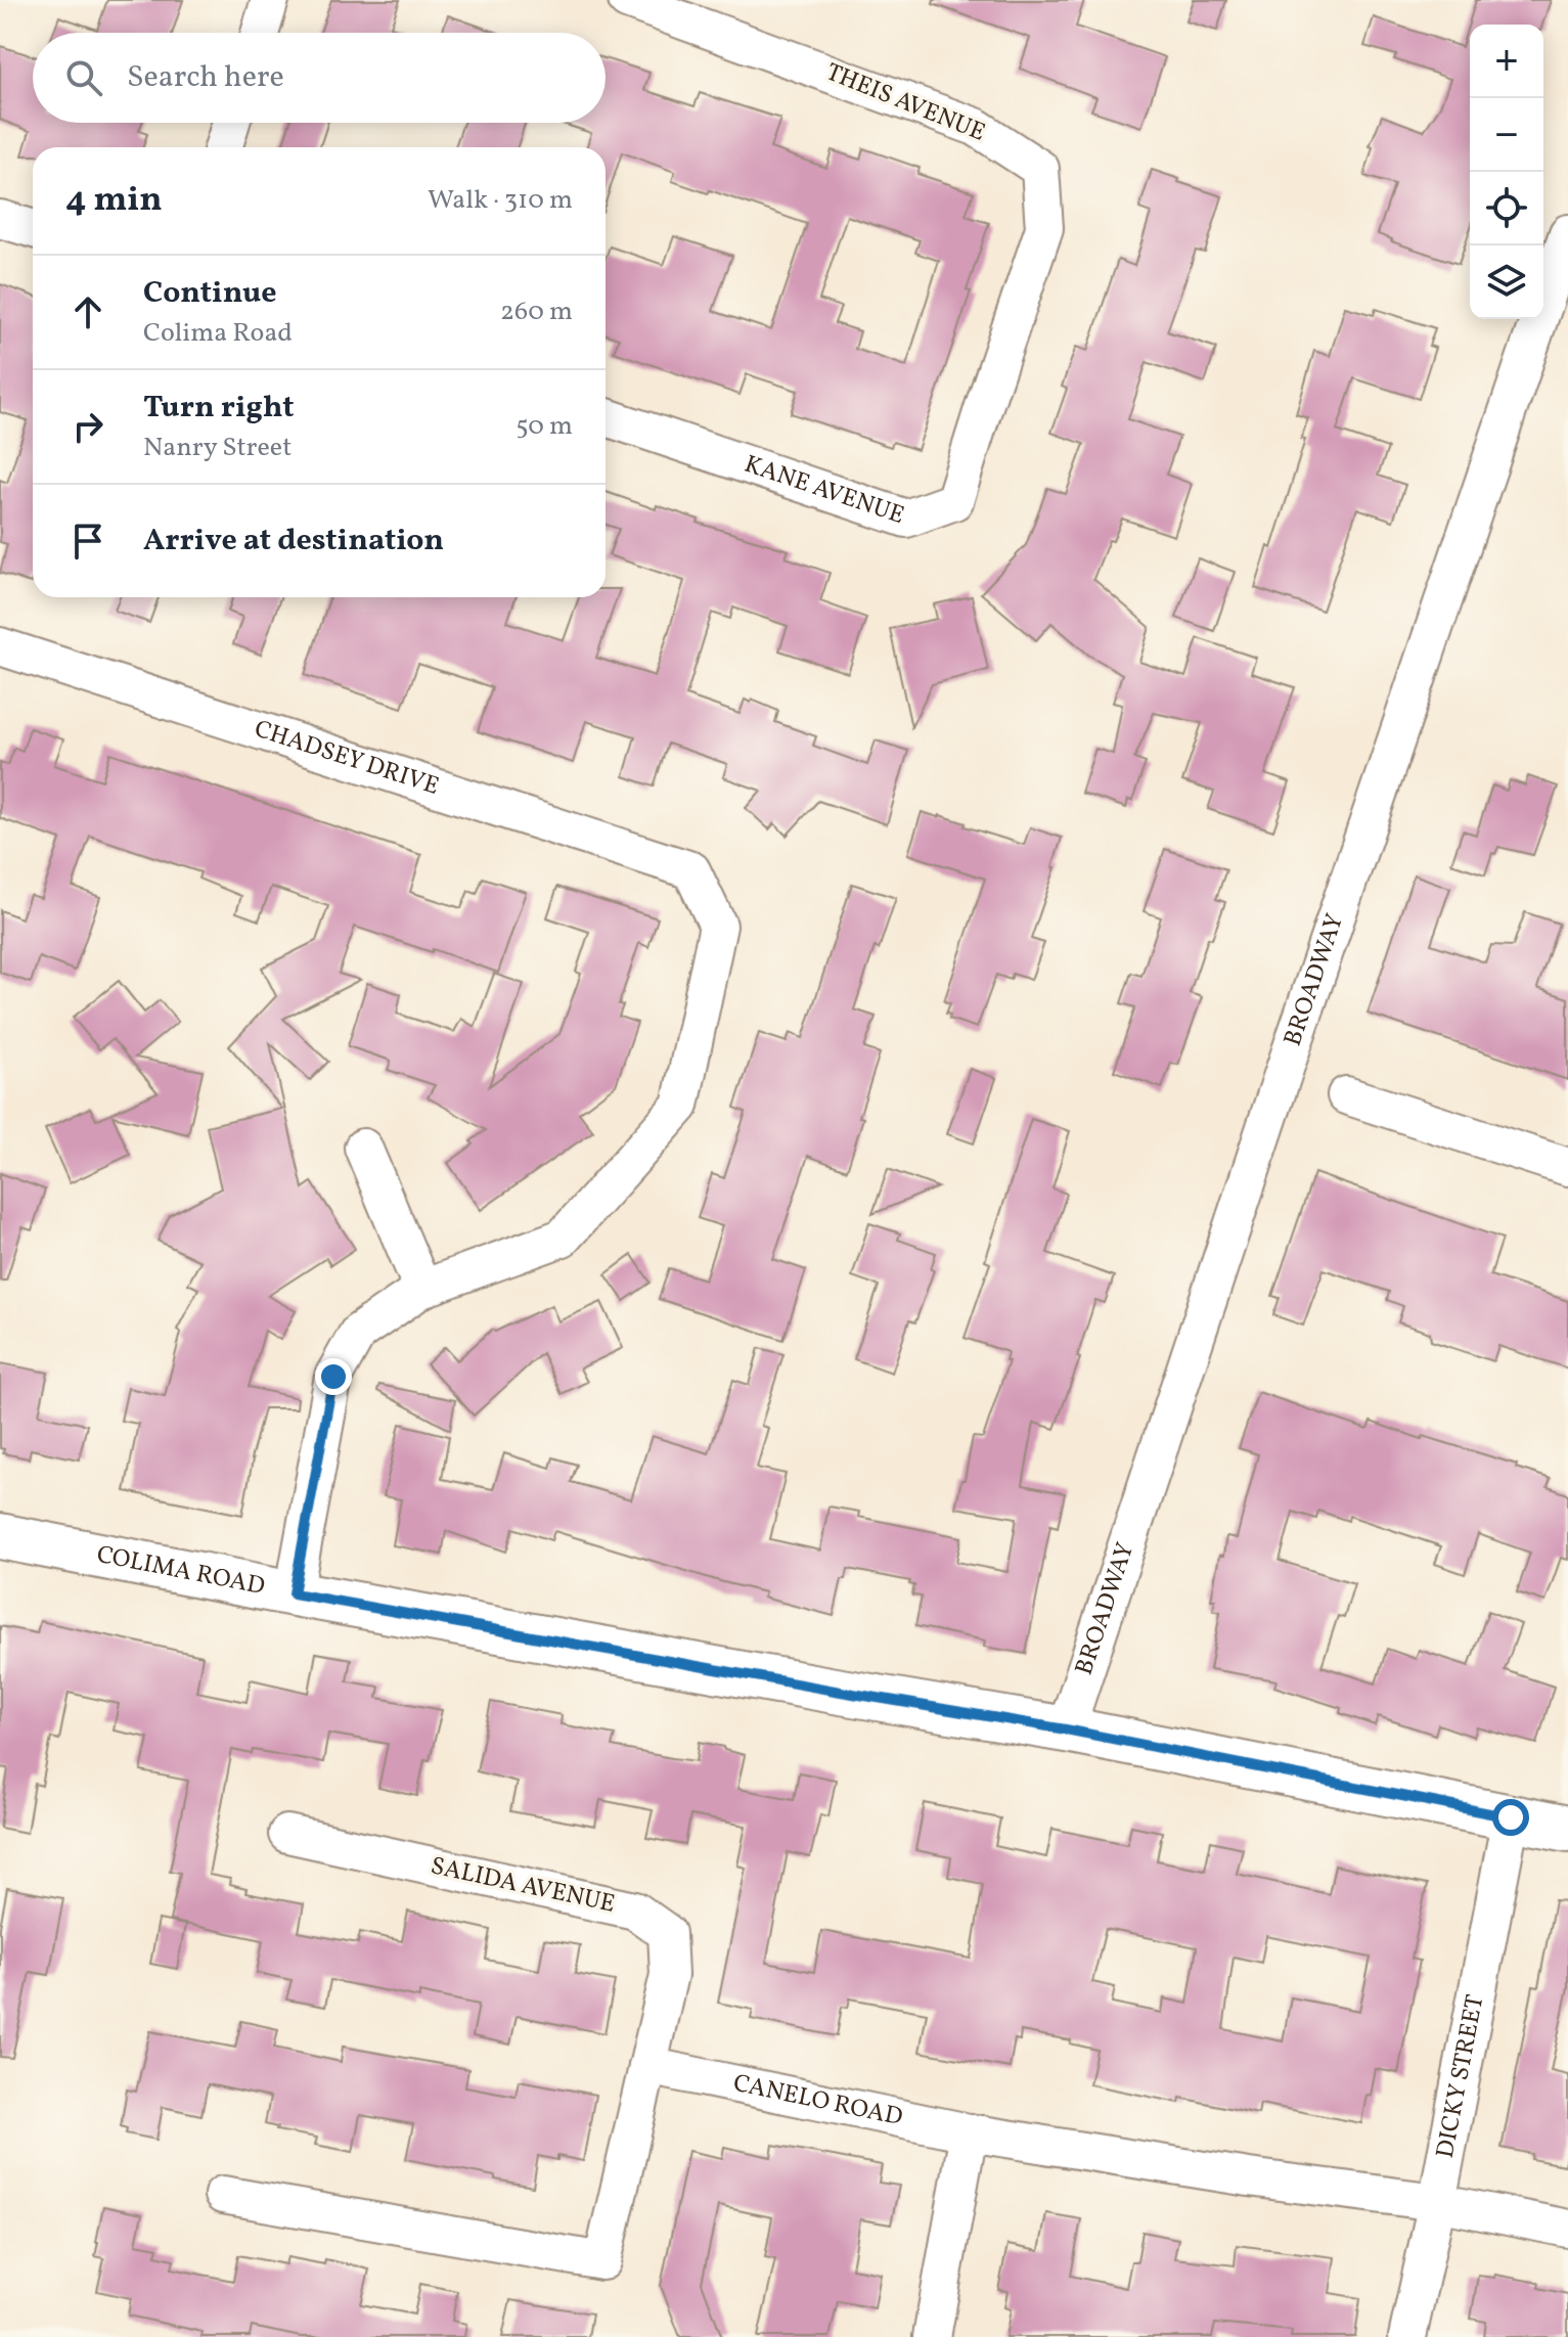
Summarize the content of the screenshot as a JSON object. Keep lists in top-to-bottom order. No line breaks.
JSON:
{"streets":{"main road":["COLIMA ROAD"],"street":["THEIS AVENUE","KANE AVENUE","CHADSEY DRIVE","BROADWAY","SALIDA AVENUE","DICKY STREET","CANELO ROAD"]},"crossings":[["THEIS AVENUE","KANE AVENUE"],["BROADWAY","COLIMA ROAD"],["COLIMA ROAD","DICKY STREET"],["SALIDA AVENUE","CANELO ROAD"],["DICKY STREET","CANELO ROAD"]],"page":{"map_buttons":["+","−"],"search":"Search here","heading":["4 min","Walk · 310 m"],"list":[["Continue","Colima Road","260 m"],["Turn right","Nanry Street","50 m"],"Arrive at destination"]}}
